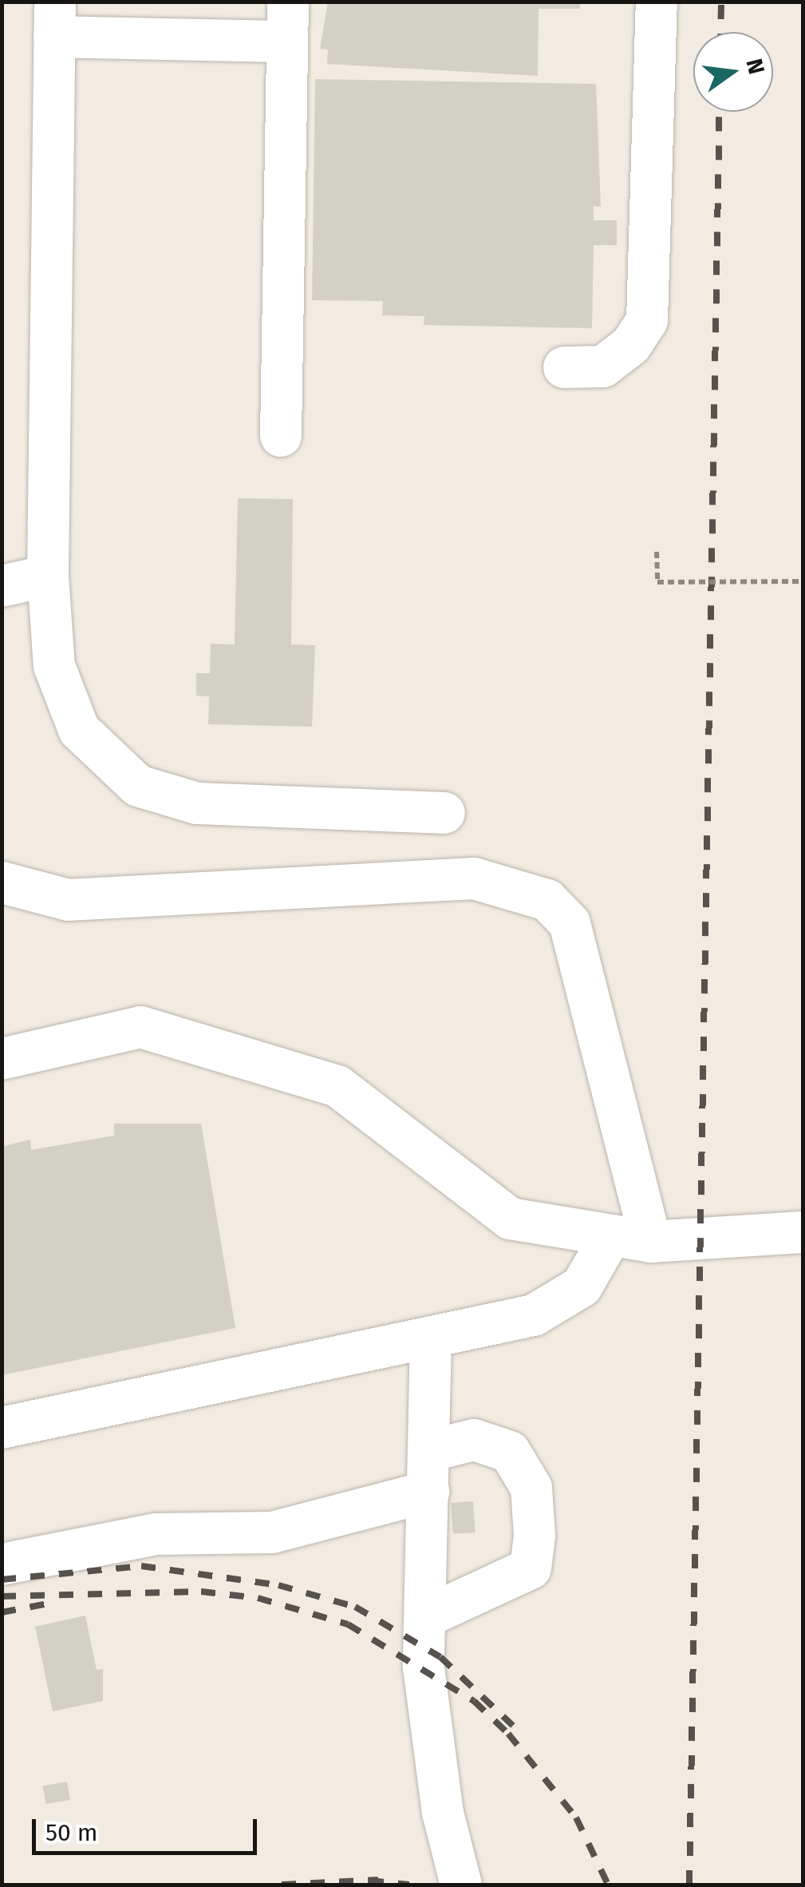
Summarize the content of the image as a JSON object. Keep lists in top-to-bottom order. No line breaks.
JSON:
{"scale_bar":"50 m","north":"right"}
